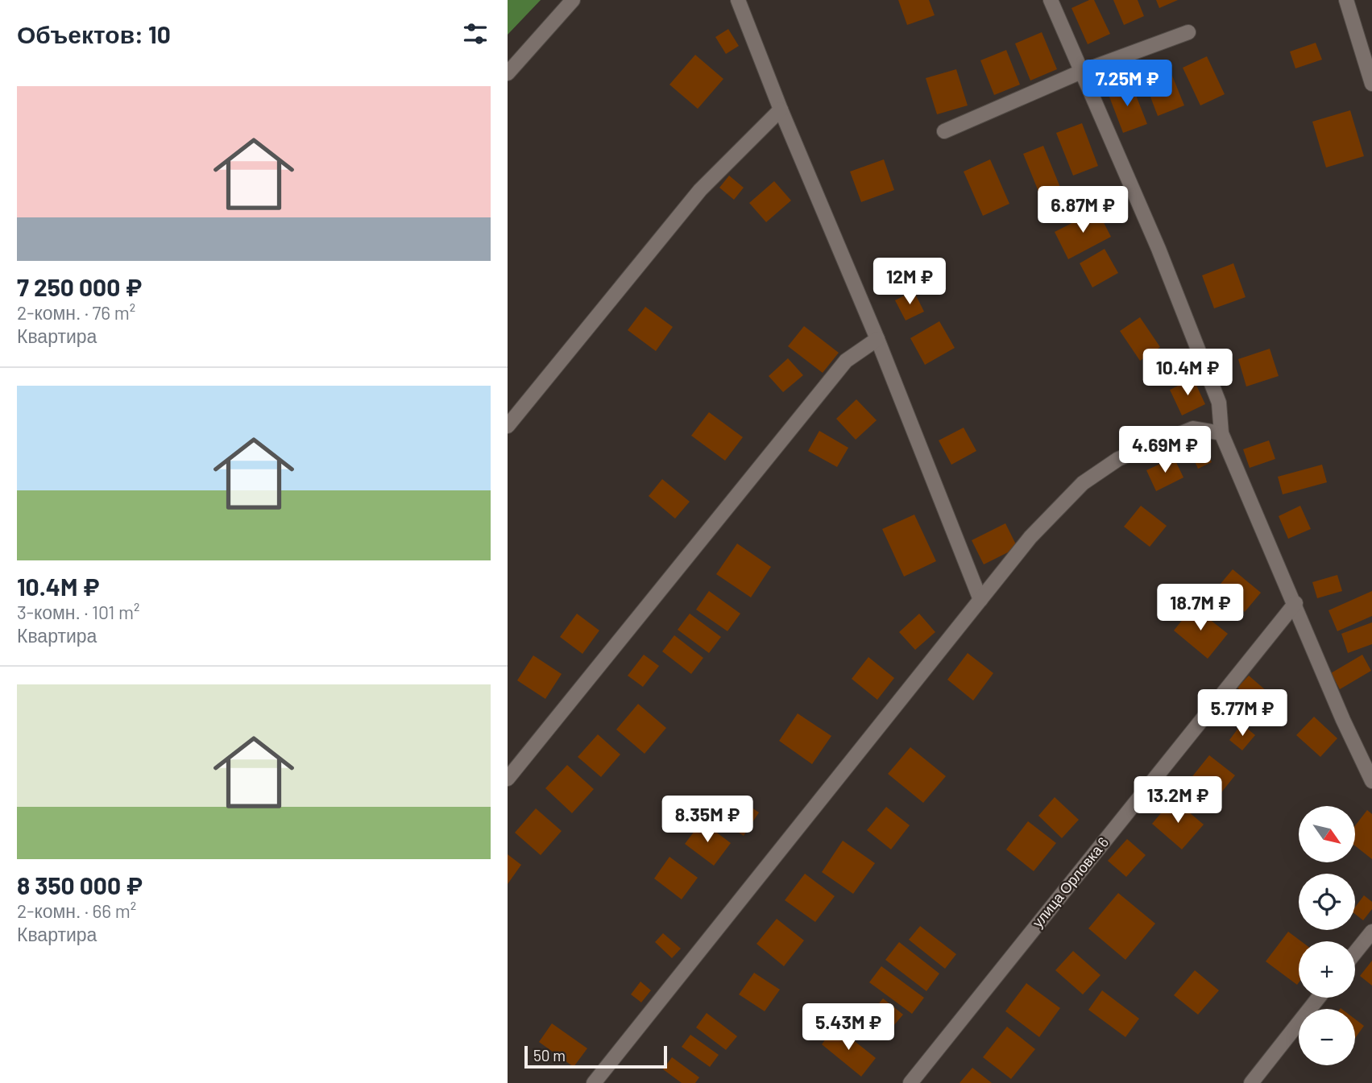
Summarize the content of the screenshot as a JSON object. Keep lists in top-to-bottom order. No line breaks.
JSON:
{"streets":{"street":["улица Орловка 6"]},"scale_bar":"50 m","north":"bottom right","page":{"heading":"Объектов: 10","price":["7.25M ₽","6.87M ₽","12M ₽","10.4M ₽","4.69M ₽","18.7M ₽","5.77M ₽","13.2M ₽","8.35M ₽","5.43M ₽"],"list":[{"name":"7 250 000 ₽","note":"2-комн. · 76 m² · Квартира"},{"name":"10.4M ₽","note":"3-комн. · 101 m² · Квартира"},{"name":"8 350 000 ₽","note":"2-комн. · 66 m² · Квартира"}],"map_buttons":["+","−"],"scale":"50 m"}}
